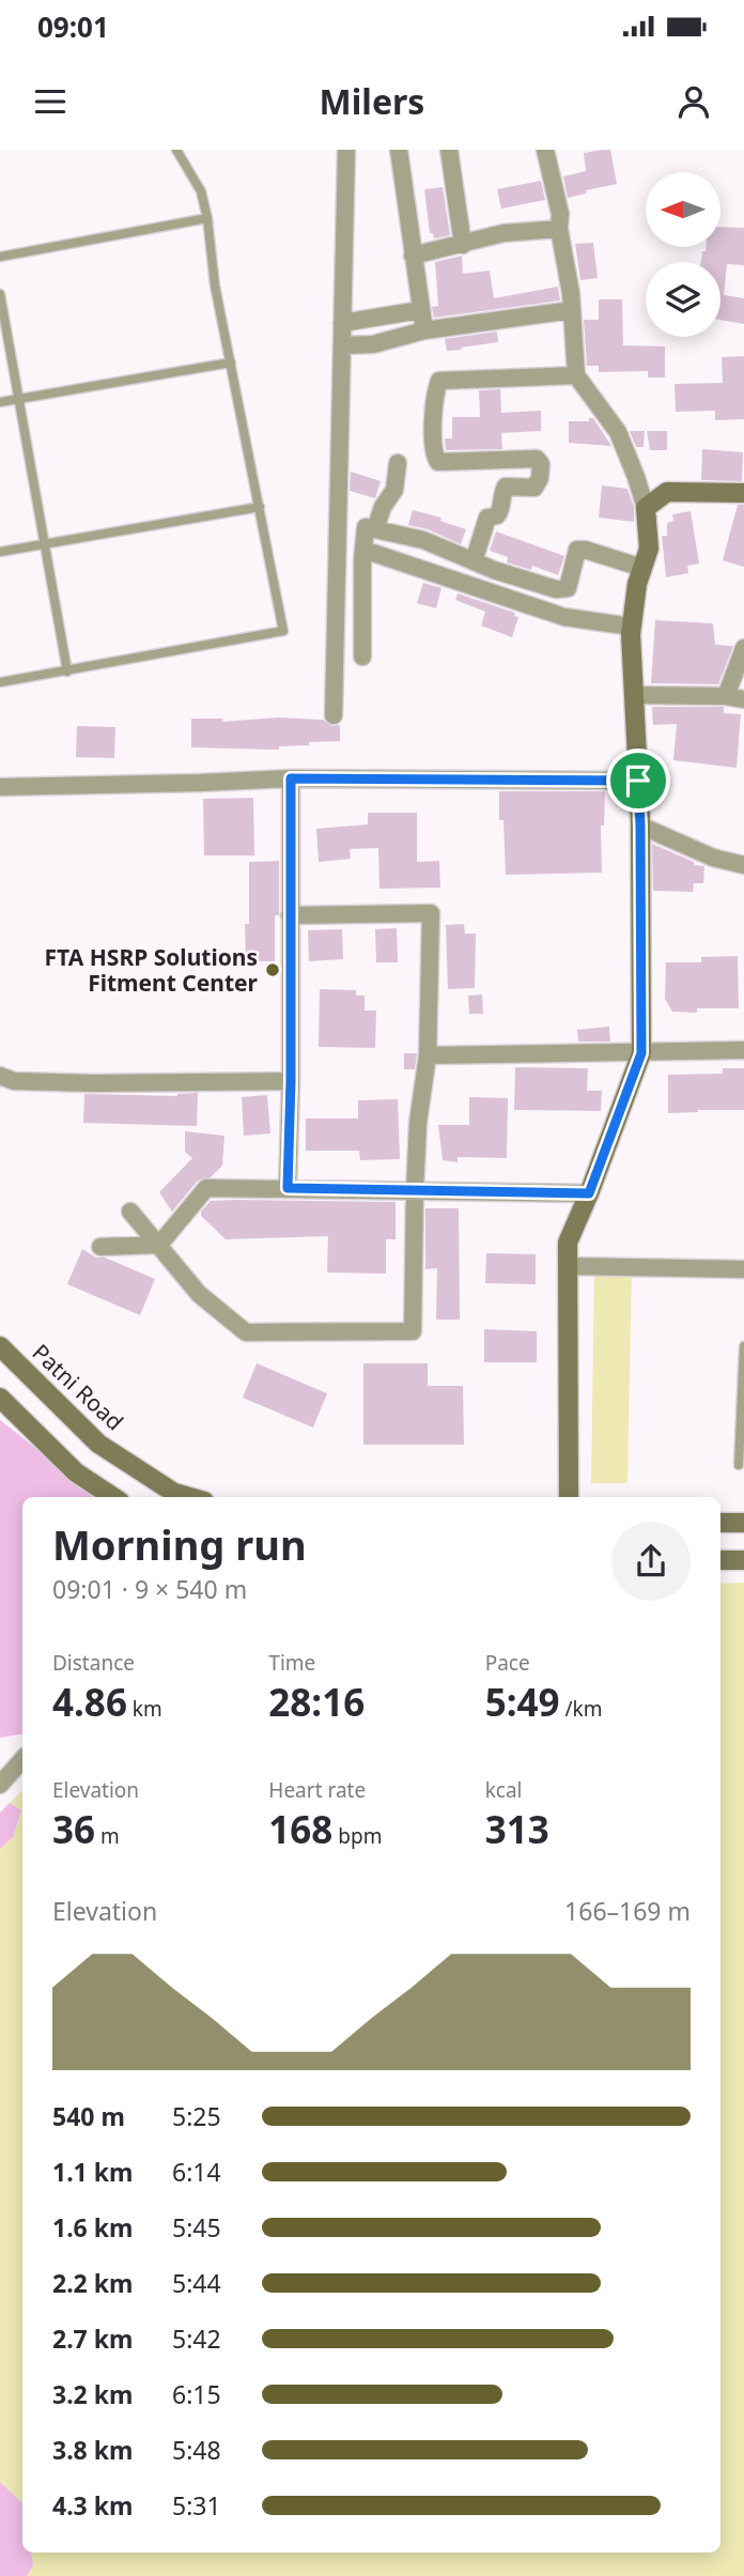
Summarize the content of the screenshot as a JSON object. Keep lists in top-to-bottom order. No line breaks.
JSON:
{"streets":{"street":["Patni Road"]},"places":["FTA HSRP Solutions Fitment Center"],"north":"left","page":{"status":"09:01","header":"Milers","heading":["Morning run","09:01 · 9 × 540 m"],"stats":[["Distance","4.86 km"],["Time","28:16"],["Pace","5:49 /km"],["Elevation","36 m"],["Heart rate","168 bpm"],["kcal","313"]],"chart":["Elevation","166–169 m"],"list":[{"name":"540 m","note":"5:25"},{"name":"1.1 km","note":"6:14"},{"name":"1.6 km","note":"5:45"},{"name":"2.2 km","note":"5:44"},{"name":"2.7 km","note":"5:42"},{"name":"3.2 km","note":"6:15"},{"name":"3.8 km","note":"5:48"},{"name":"4.3 km","note":"5:31"}]}}
